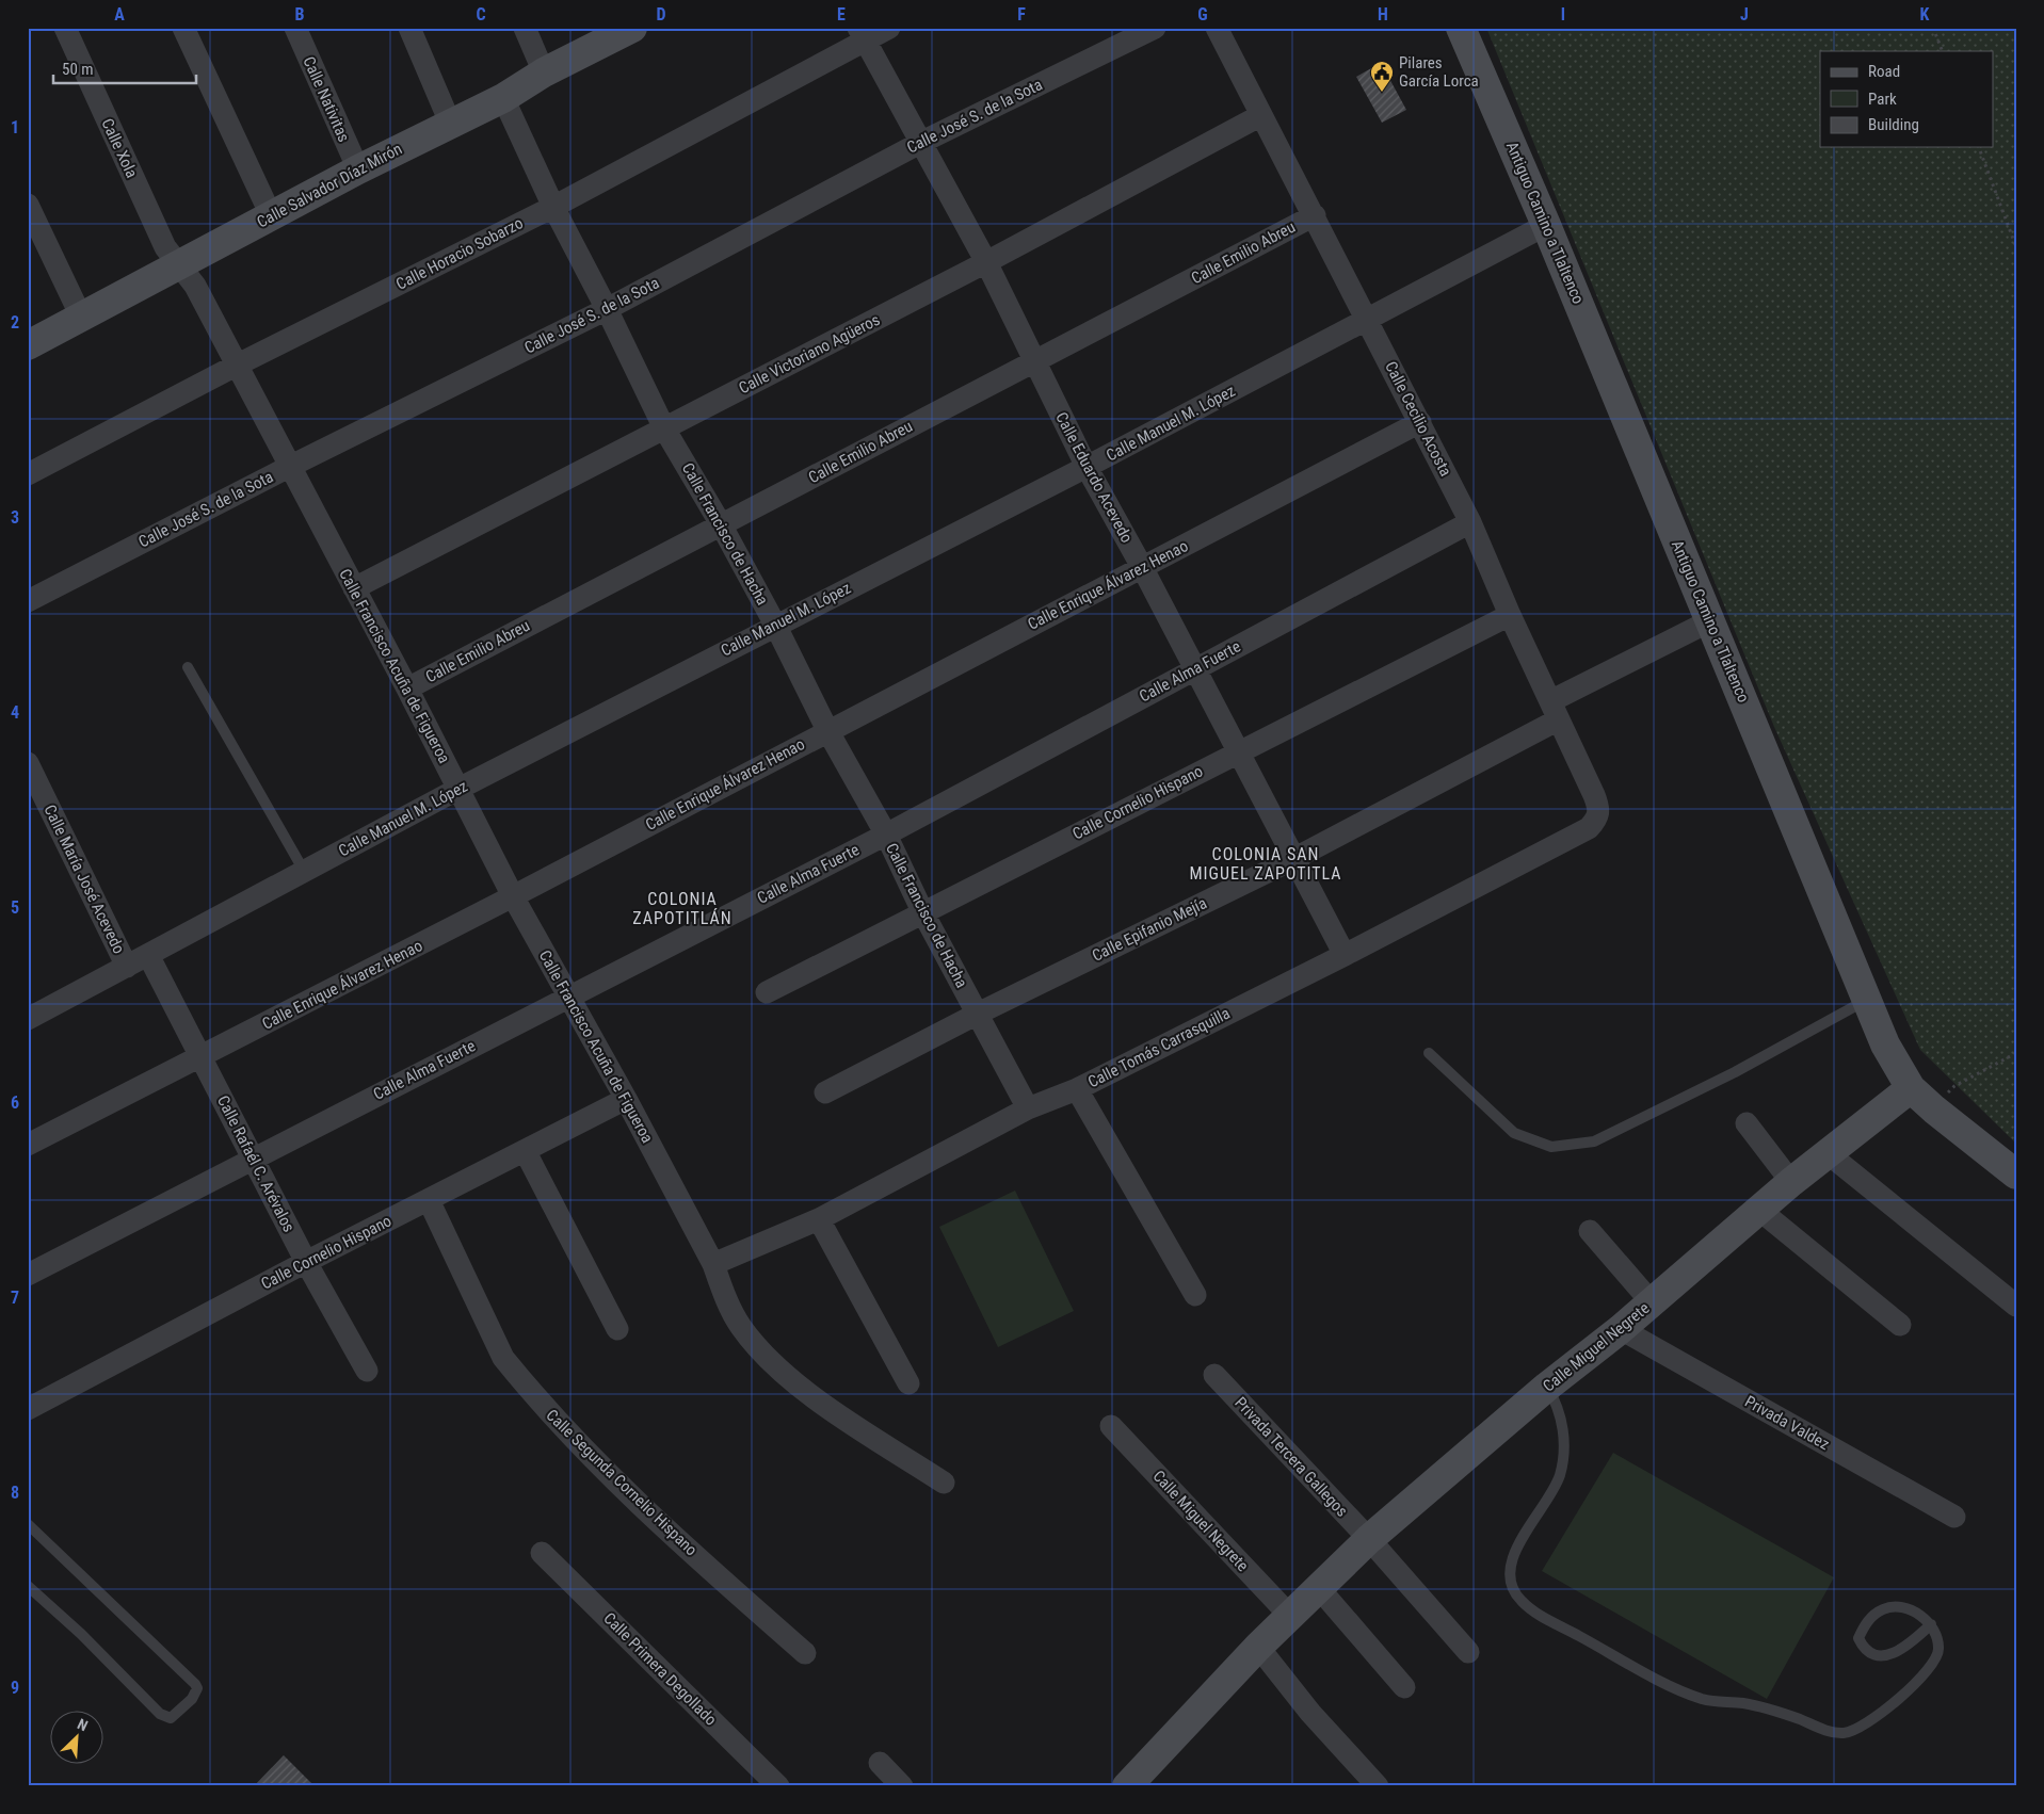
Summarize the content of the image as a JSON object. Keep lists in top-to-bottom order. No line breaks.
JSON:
{"streets":{"street":["Calle Nativitas","Calle José S. de la Sota","Calle Xola","Calle Salvador Díaz Mirón","Antiguo Camino a Tlaltenco","Calle Emilio Abreu","Calle Horacio Sobarzo","Calle Victoriano Agüeros","Calle Cecilio Acosta","Calle Manuel M. López","Calle Eduardo Acevedo","Calle Francisco de Hacha","Calle Enrique Álvarez Henao","Calle Francisco Acuña de Figueroa","Calle Alma Fuerte","Calle Cornelio Hispano","Calle María José Acevedo","Calle Epifanio Mejía","Calle Tomás Carrasquilla","Calle Rafaél C. Arévalos","Calle Miguel Negrete","Privada Valdez","Privada Tercera Gallegos","Calle Segunda Cornelio Hispano","Calle Primera Degollado"]},"crossings":[["Calle Nativitas","Calle Salvador Díaz Mirón"],["Calle José S. de la Sota","Calle Eduardo Acevedo"],["Calle José S. de la Sota","Calle Francisco de Hacha"],["Calle José S. de la Sota","Calle Francisco Acuña de Figueroa"],["Calle Xola","Calle Salvador Díaz Mirón"],["Calle Xola","Calle Francisco Acuña de Figueroa"],["Calle Salvador Díaz Mirón","Calle Francisco de Hacha"],["Calle Salvador Díaz Mirón","Calle Francisco Acuña de Figueroa"],["Antiguo Camino a Tlaltenco","Calle Manuel M. López"],["Antiguo Camino a Tlaltenco","Calle Epifanio Mejía"],["Antiguo Camino a Tlaltenco","Calle Miguel Negrete"],["Calle Emilio Abreu","Calle Cecilio Acosta"],["Calle Emilio Abreu","Calle Eduardo Acevedo"],["Calle Emilio Abreu","Calle Francisco de Hacha"],["Calle Emilio Abreu","Calle Francisco Acuña de Figueroa"],["Calle Horacio Sobarzo","Calle Eduardo Acevedo"],["Calle Horacio Sobarzo","Calle Francisco de Hacha"],["Calle Horacio Sobarzo","Calle Francisco Acuña de Figueroa"],["Calle Victoriano Agüeros","Calle Cecilio Acosta"],["Calle Victoriano Agüeros","Calle Eduardo Acevedo"],["Calle Victoriano Agüeros","Calle Francisco de Hacha"],["Calle Victoriano Agüeros","Calle Francisco Acuña de Figueroa"],["Calle Cecilio Acosta","Calle Manuel M. López"],["Calle Cecilio Acosta","Calle Enrique Álvarez Henao"],["Calle Cecilio Acosta","Calle Alma Fuerte"],["Calle Cecilio Acosta","Calle Cornelio Hispano"],["Calle Cecilio Acosta","Calle Epifanio Mejía"],["Calle Cecilio Acosta","Calle Tomás Carrasquilla"],["Calle Manuel M. López","Calle Eduardo Acevedo"],["Calle Manuel M. López","Calle Francisco de Hacha"],["Calle Manuel M. López","Calle Francisco Acuña de Figueroa"],["Calle Manuel M. López","Calle María José Acevedo"],["Calle Manuel M. López","Calle Rafaél C. Arévalos"],["Calle Eduardo Acevedo","Calle Enrique Álvarez Henao"],["Calle Eduardo Acevedo","Calle Alma Fuerte"],["Calle Eduardo Acevedo","Calle Cornelio Hispano"],["Calle Eduardo Acevedo","Calle Epifanio Mejía"],["Calle Eduardo Acevedo","Calle Tomás Carrasquilla"],["Calle Francisco de Hacha","Calle Enrique Álvarez Henao"],["Calle Francisco de Hacha","Calle Alma Fuerte"],["Calle Francisco de Hacha","Calle Cornelio Hispano"],["Calle Francisco de Hacha","Calle Epifanio Mejía"],["Calle Francisco de Hacha","Calle Tomás Carrasquilla"],["Calle Enrique Álvarez Henao","Calle Francisco Acuña de Figueroa"],["Calle Enrique Álvarez Henao","Calle Rafaél C. Arévalos"],["Calle Francisco Acuña de Figueroa","Calle Alma Fuerte"],["Calle Francisco Acuña de Figueroa","Calle Cornelio Hispano"],["Calle Francisco Acuña de Figueroa","Calle Tomás Carrasquilla"],["Calle Alma Fuerte","Calle Rafaél C. Arévalos"],["Calle Cornelio Hispano","Calle Rafaél C. Arévalos"],["Calle Cornelio Hispano","Calle Segunda Cornelio Hispano"],["Calle Miguel Negrete","Privada Valdez"],["Calle Miguel Negrete","Privada Tercera Gallegos"]],"districts":["COLONIA SAN MIGUEL ZAPOTITLA","COLONIA ZAPOTITLÁN"],"places":{"public building":["Pilares García Lorca"]},"legend":["Road","Park","Building"],"scale_bar":"50 m","north":"top right","grid":{"columns":["A","B","C","D","E","F","G","H","I","J","K"],"rows":["1","2","3","4","5","6","7","8","9"]}}
